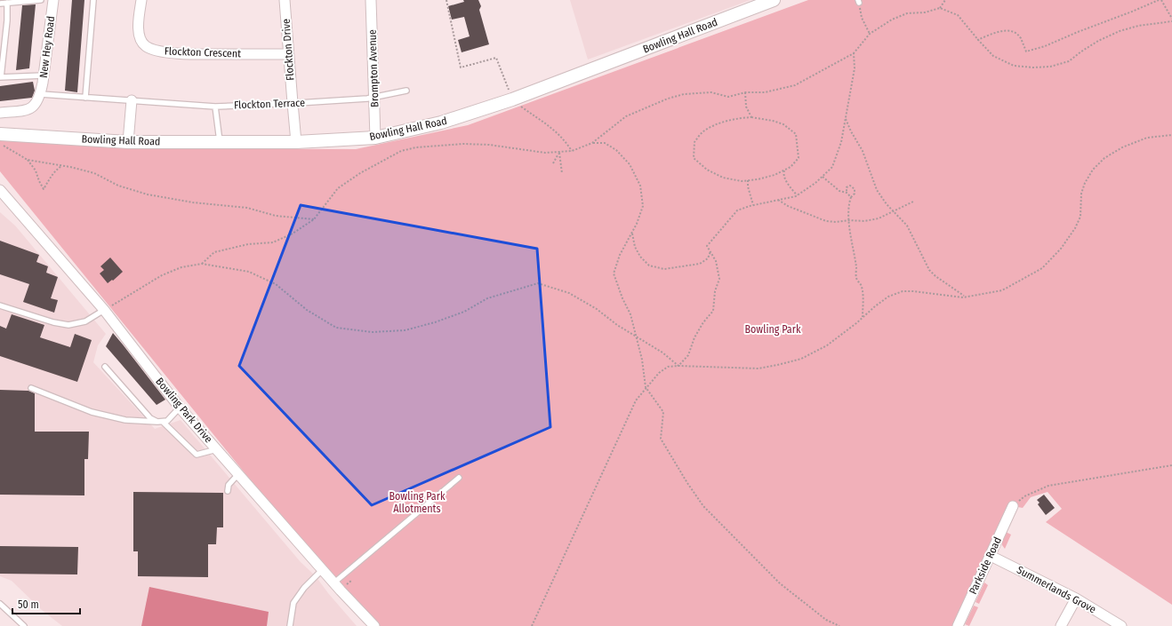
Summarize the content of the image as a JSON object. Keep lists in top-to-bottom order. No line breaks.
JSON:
{"streets":{"street":["Bowling Hall Road","New Hey Road","Flockton Drive","Flockton Crescent","Brompton Avenue","Bowling Park Drive","Parkside Road","Summerlands Grove"],"lane":["Flockton Terrace"]},"crossings":[["Bowling Hall Road","Flockton Drive"],["Bowling Hall Road","Brompton Avenue"],["New Hey Road","Flockton Terrace"],["Flockton Drive","Flockton Crescent"],["Flockton Drive","Flockton Terrace"],["Brompton Avenue","Flockton Terrace"],["Parkside Road","Summerlands Grove"]],"parks":["Bowling Park","Bowling Park Allotments"],"scale_bar":"50 m"}
